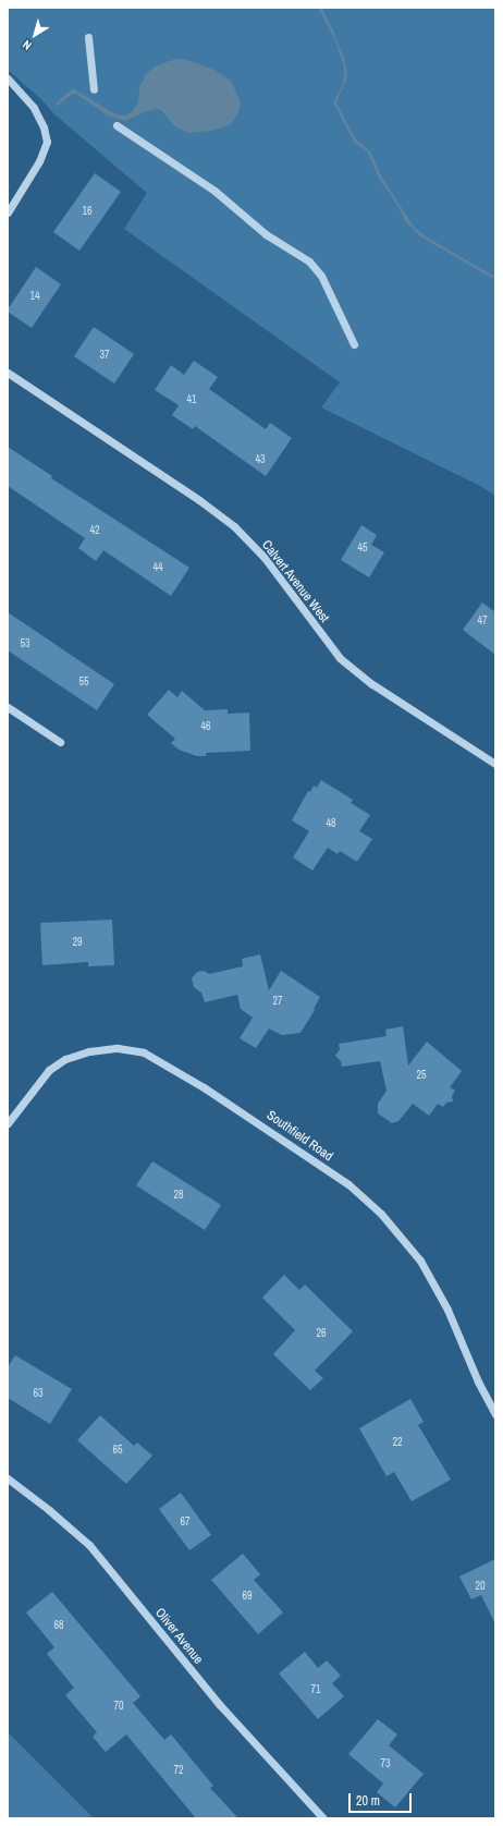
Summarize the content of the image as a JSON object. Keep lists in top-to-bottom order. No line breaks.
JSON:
{"streets":{"street":["Calvert Avenue West","Southfield Road","Oliver Avenue"]},"house_numbers":["16","14","37","41","43","42","45","44","47","53","55","46","48","29","27","25","28","26","63","22","65","67","20","69","68","71","70","73","72"],"scale_bar":"20 m","north":"bottom left"}
